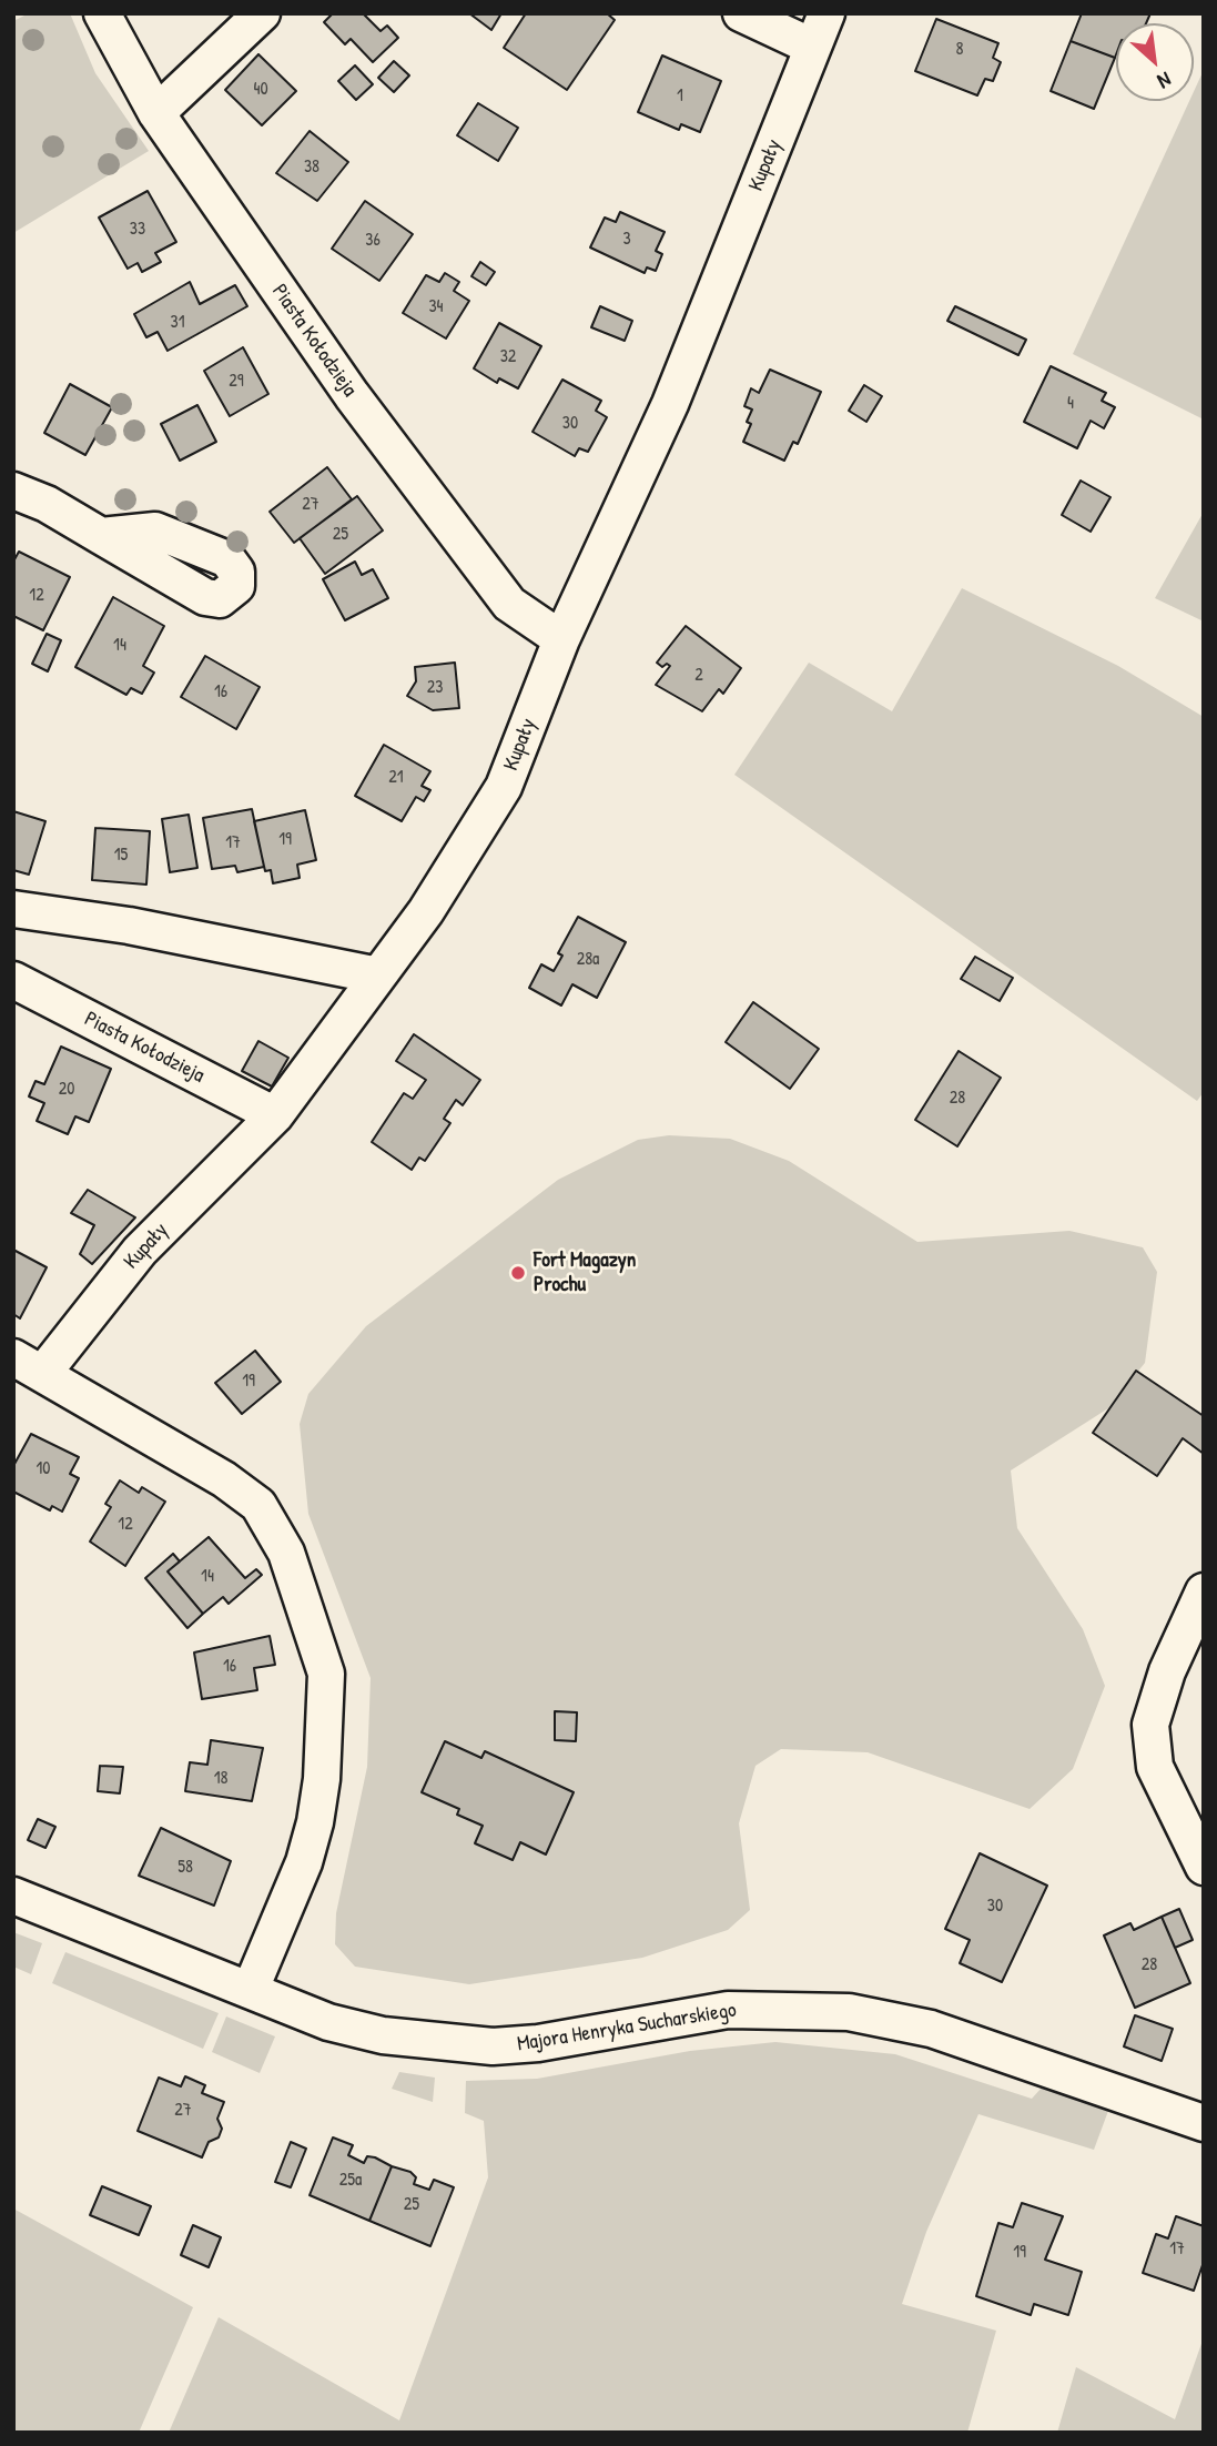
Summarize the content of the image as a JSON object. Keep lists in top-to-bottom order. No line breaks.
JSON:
{"streets":{"street":["Kupały","Piasta Kołodzieja","Majora Henryka Sucharskiego"]},"crossings":[["Kupały","Piasta Kołodzieja"]],"places":["Fort Magazyn Prochu"],"house_numbers":["8","40","1","38","33","3","36","34","31","32","29","4","30","27","25","12","14","2","23","16","21","19","17","15","28a","20","28","19","10","12","14","16","18","58","30","28","27","25a","25","17","19"],"north":"bottom right"}
